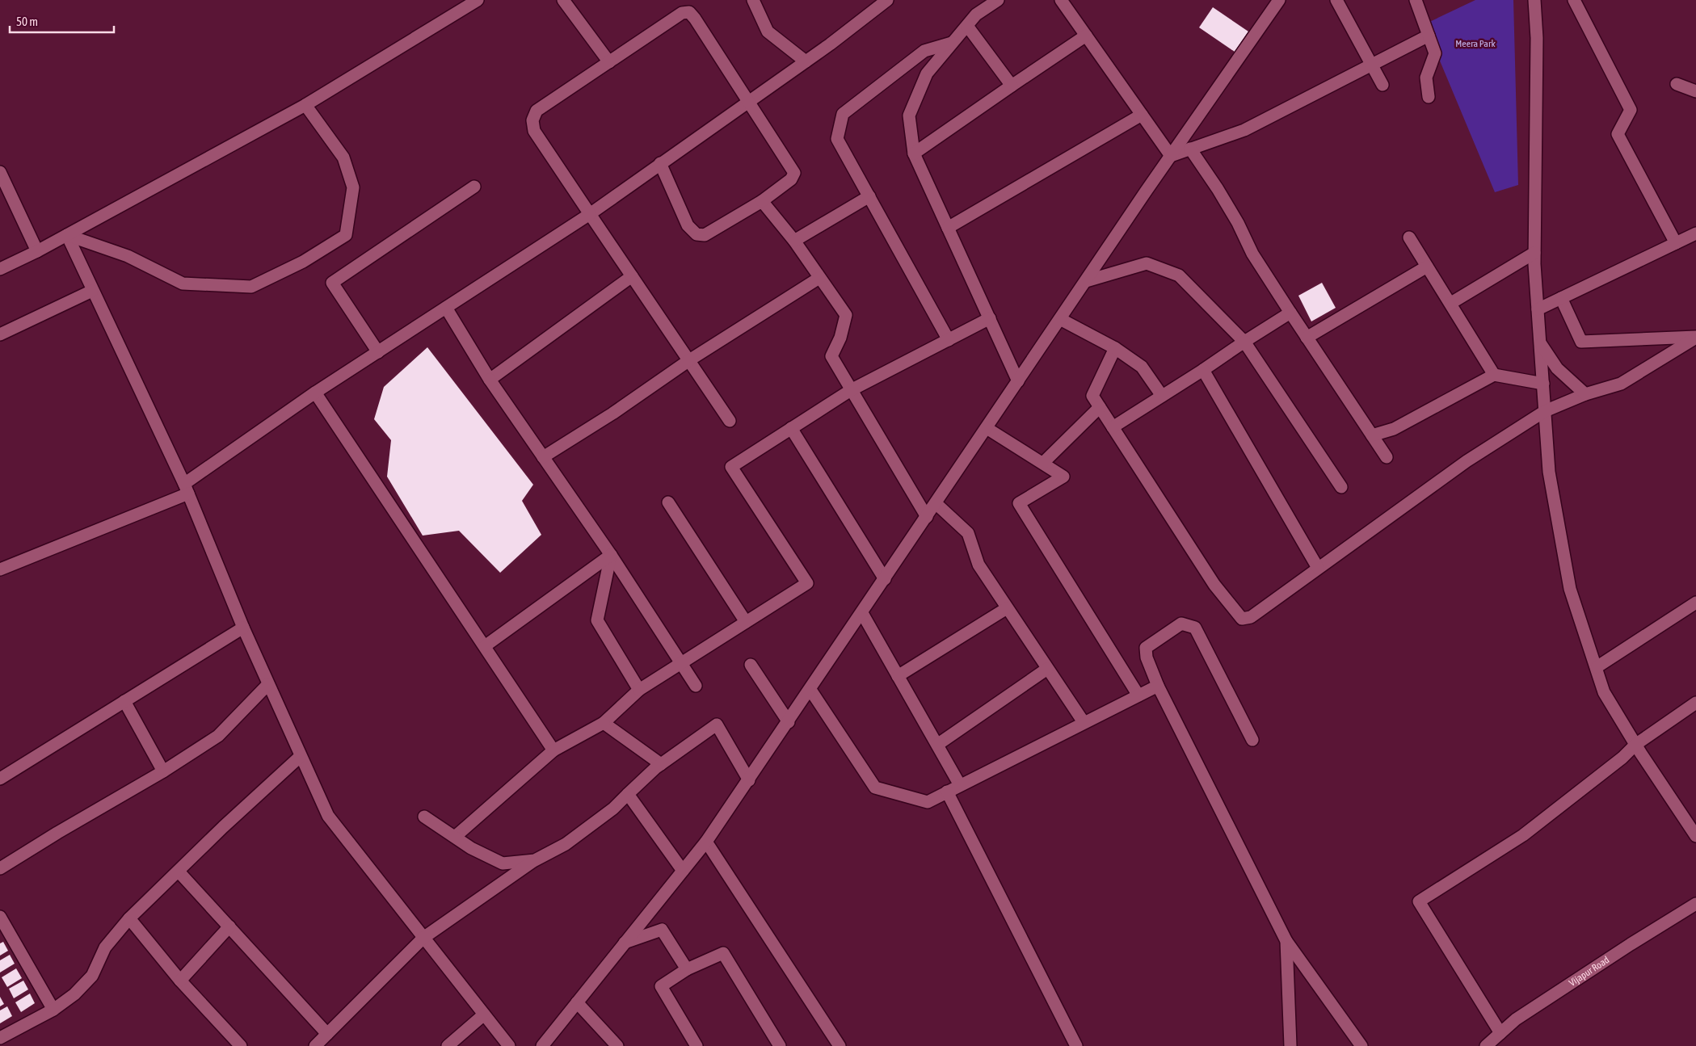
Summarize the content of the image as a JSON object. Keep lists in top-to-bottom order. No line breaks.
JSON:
{"streets":{"street":["Vijapur Road"]},"parks":["Meera Park"],"scale_bar":"50 m"}
